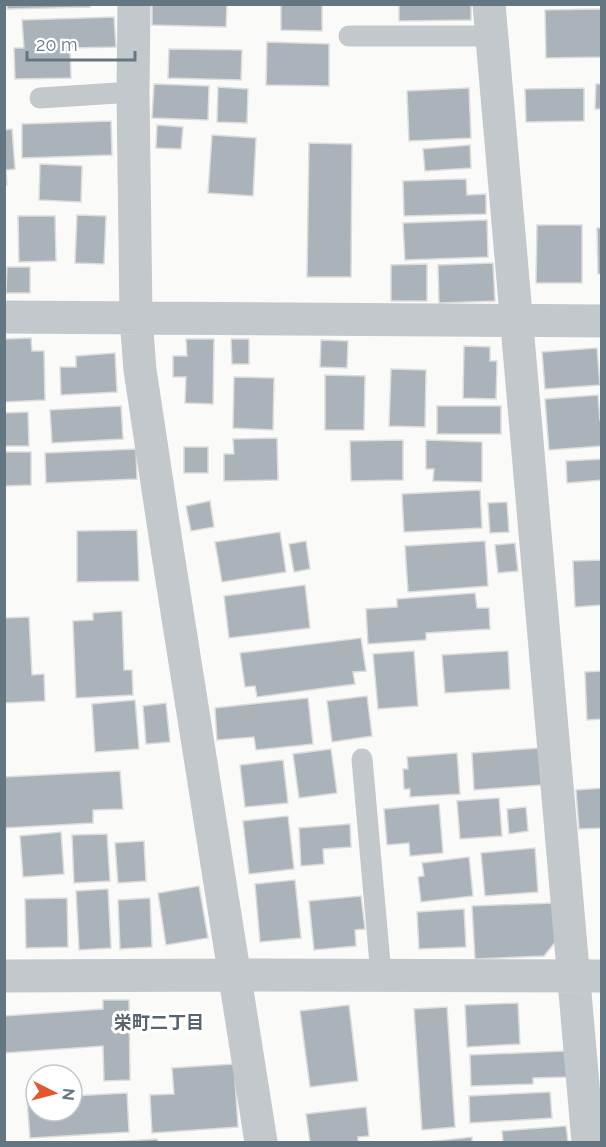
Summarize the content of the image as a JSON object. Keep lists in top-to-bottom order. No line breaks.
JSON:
{"districts":["栄町二丁目"],"scale_bar":"20 m","north":"right"}
